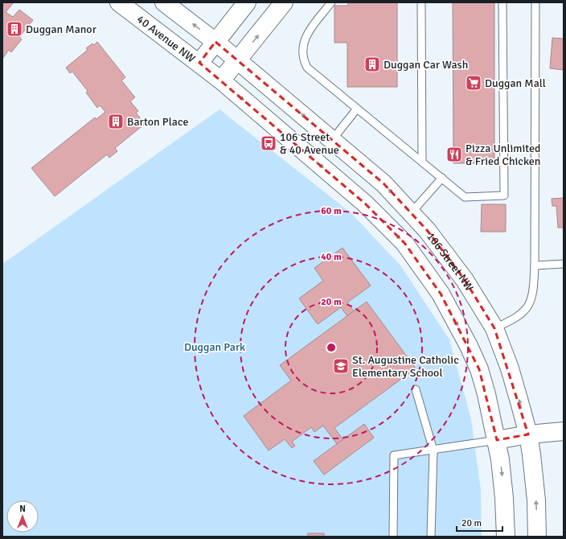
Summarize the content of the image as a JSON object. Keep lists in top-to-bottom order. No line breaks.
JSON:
{"streets":{"street":["40 Avenue NW","106 Street NW"]},"parks":["Duggan Park"],"places":{"building":["Duggan Manor","Duggan Car Wash","Barton Place"],"supermarket":["Duggan Mall"],"bus stop":["106 Street & 40 Avenue"],"restaurant":["Pizza Unlimited & Fried Chicken"],"school or university":["St. Augustine Catholic Elementary School"]},"scale_bar":"20 m","north":"top","rings":["60 m","40 m","20 m"]}
